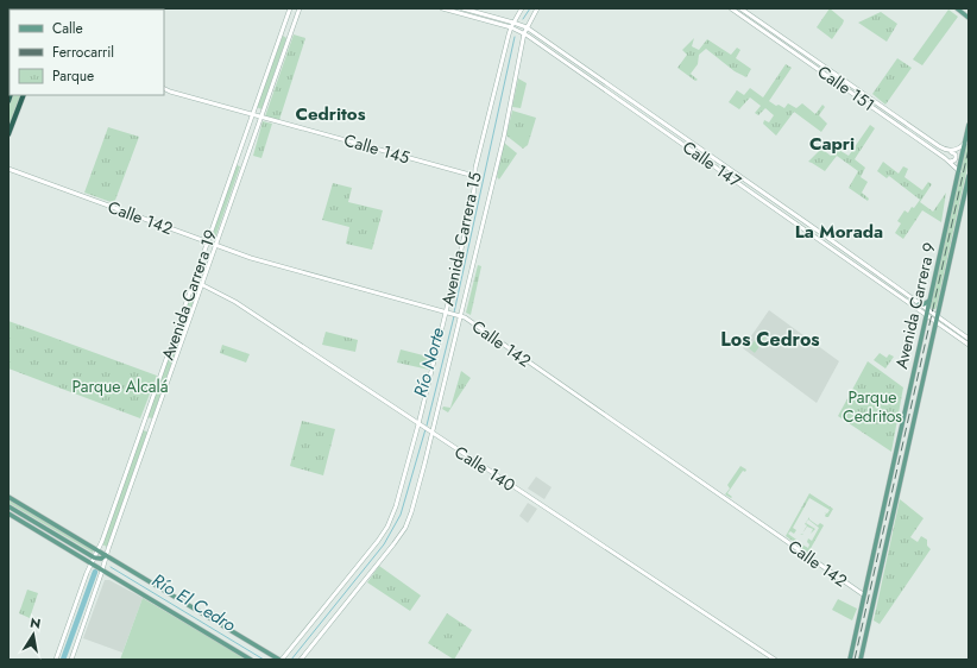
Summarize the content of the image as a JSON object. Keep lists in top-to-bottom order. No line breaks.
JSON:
{"streets":{"main road":["Calle 151","Calle 145","Calle 147","Calle 142","Avenida Carrera 15","Avenida Carrera 19","Avenida Carrera 9","Calle 140"]},"crossings":[["Calle 151","Avenida Carrera 9"],["Calle 145","Avenida Carrera 15"],["Calle 145","Avenida Carrera 19"],["Calle 147","Avenida Carrera 15"],["Calle 147","Avenida Carrera 9"],["Calle 142","Avenida Carrera 15"],["Calle 142","Avenida Carrera 19"],["Calle 142","Avenida Carrera 9"],["Avenida Carrera 15","Calle 140"],["Avenida Carrera 19","Calle 140"]],"districts":["Cedritos","Capri","La Morada","Los Cedros"],"water":["Río Norte","Río El Cedro"],"parks":["Parque Alcalá","Parque Cedritos"],"legend":["Calle","Ferrocarril","Parque"],"north":"top"}
